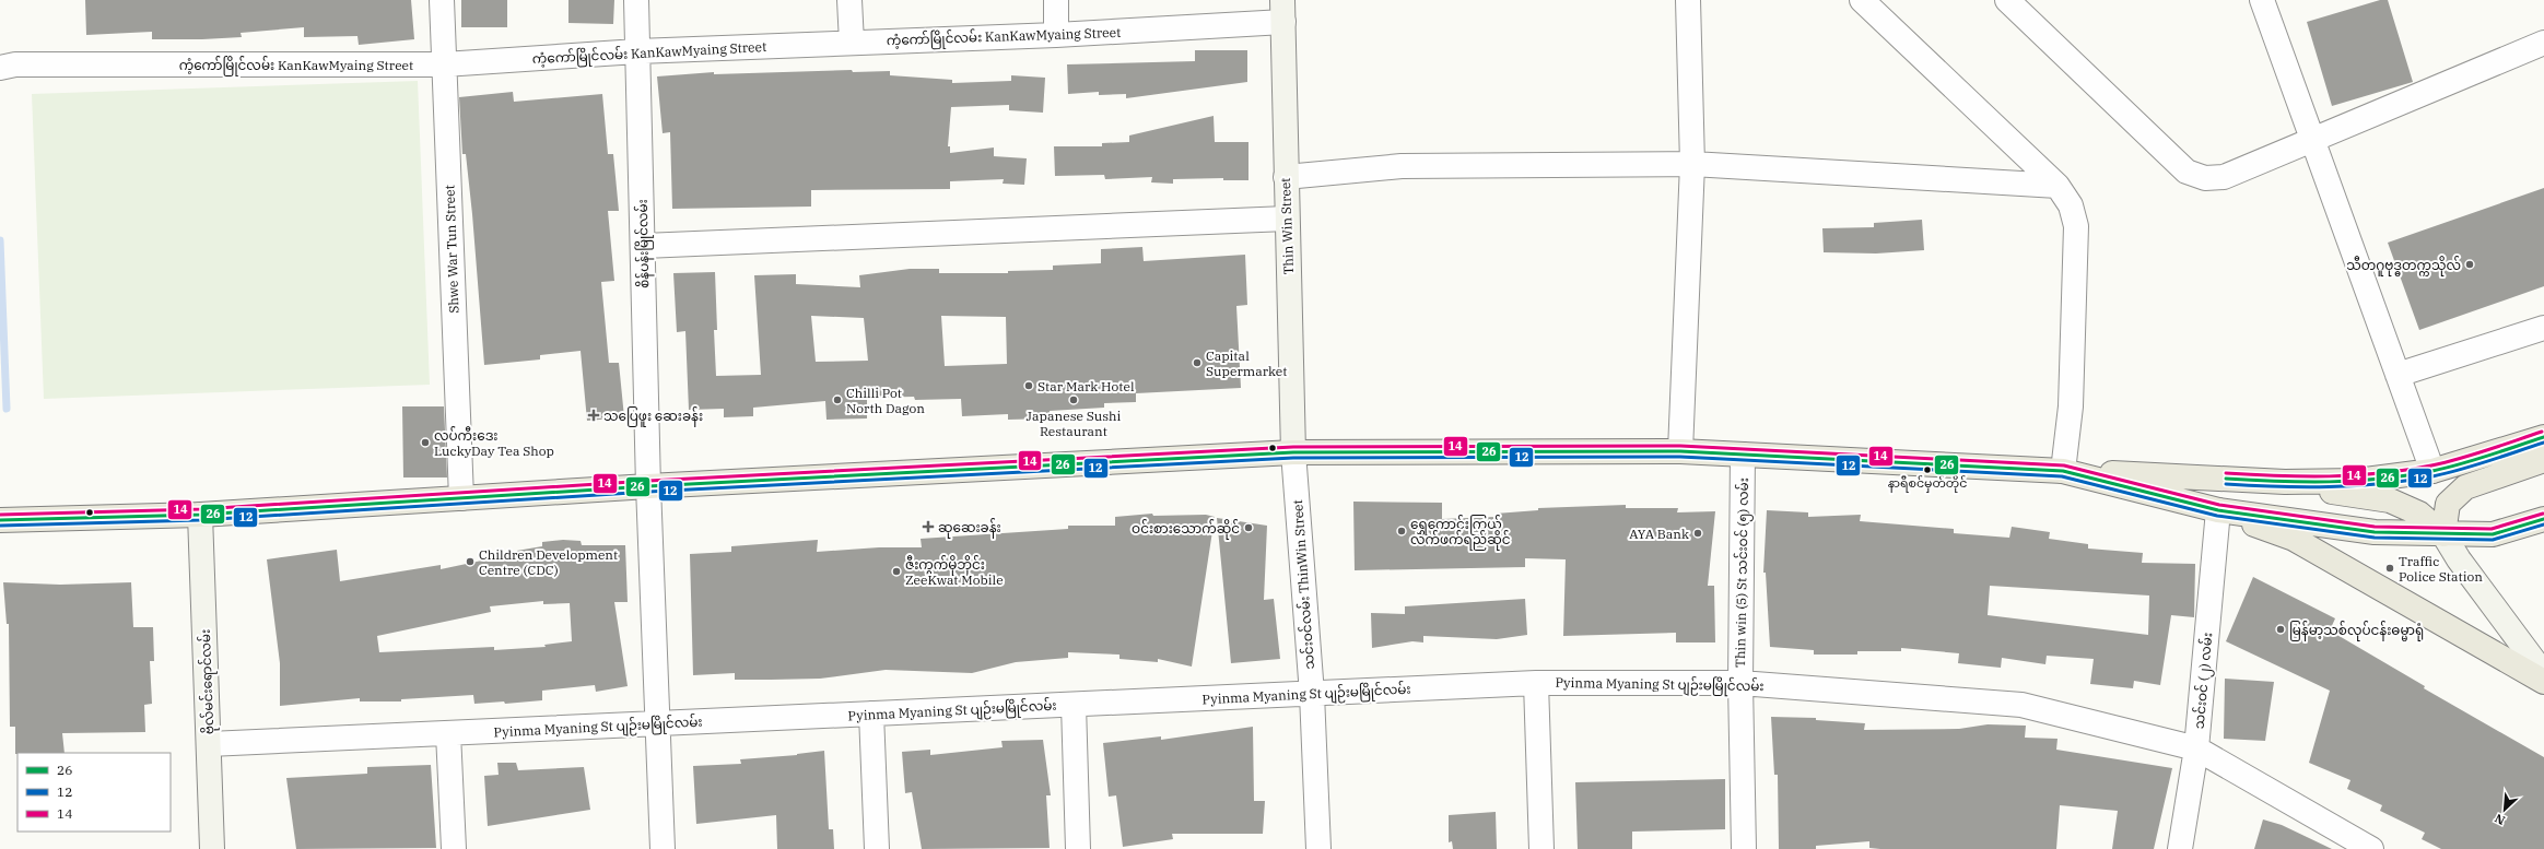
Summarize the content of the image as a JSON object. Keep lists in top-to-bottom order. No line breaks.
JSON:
{"streets":{"main road":["Thin Win Street","ဗိုလ်မင်းရောင်လမ်း"],"street":["ကံ့ကော်မြိုင်လမ်း KanKawMyaing Street","စိန်ပန်းမြိုင်လမ်း","Shwe War Tun Street","Thin win (5) St သင်းဝင် (၅) လမ်း","သင်းဝင်လမ်း ThinWin Street","သင်းဝင် (၂) လမ်း","Pyinma Myaning St ပျဉ်းမမြိုင်လမ်း"]},"crossings":[["ကံ့ကော်မြိုင်လမ်း KanKawMyaing Street","Thin Win Street"],["ကံ့ကော်မြိုင်လမ်း KanKawMyaing Street","စိန်ပန်းမြိုင်လမ်း"],["ကံ့ကော်မြိုင်လမ်း KanKawMyaing Street","Shwe War Tun Street"],["Thin Win Street","သင်းဝင်လမ်း ThinWin Street"],["စိန်ပန်းမြိုင်လမ်း","Pyinma Myaning St ပျဉ်းမမြိုင်လမ်း"],["Thin win (5) St သင်းဝင် (၅) လမ်း","Pyinma Myaning St ပျဉ်းမမြိုင်လမ်း"],["သင်းဝင်လမ်း ThinWin Street","Pyinma Myaning St ပျဉ်းမမြိုင်လမ်း"],["သင်းဝင် (၂) လမ်း","Pyinma Myaning St ပျဉ်းမမြိုင်လမ်း"],["ဗိုလ်မင်းရောင်လမ်း","Pyinma Myaning St ပျဉ်းမမြိုင်လမ်း"]],"places":{"other":["သီတဂူဗုဒ္ဓတက္ကသိုလ်","Capital Supermarket","Star Mark Hotel","Chilli Pot North Dagon","Japanese Sushi Restaurant","လပ်ကီးဒေး LuckyDay Tea Shop","နာရီစင်မှတ်တိုင်","ဝင်းစားသောက်ဆိုင်","ရွှေကောင်းကြွယ် လက်ဖက်ရည်ဆိုင်","AYA Bank","Children Development Centre (CDC)","Traffic Police Station","ဇီးကွက်မိုဘိုင်း ZeeKwat Mobile","မြန်မာ့သစ်လုပ်ငန်းဓမ္မာရုံ"],"health":["သပြေဖူး ဆေးခန်း","ဆုဆေးခန်း"]},"lines":["transit line 14","transit line 26","transit line 12"],"legend":["26","12","14"],"north":"bottom left"}
